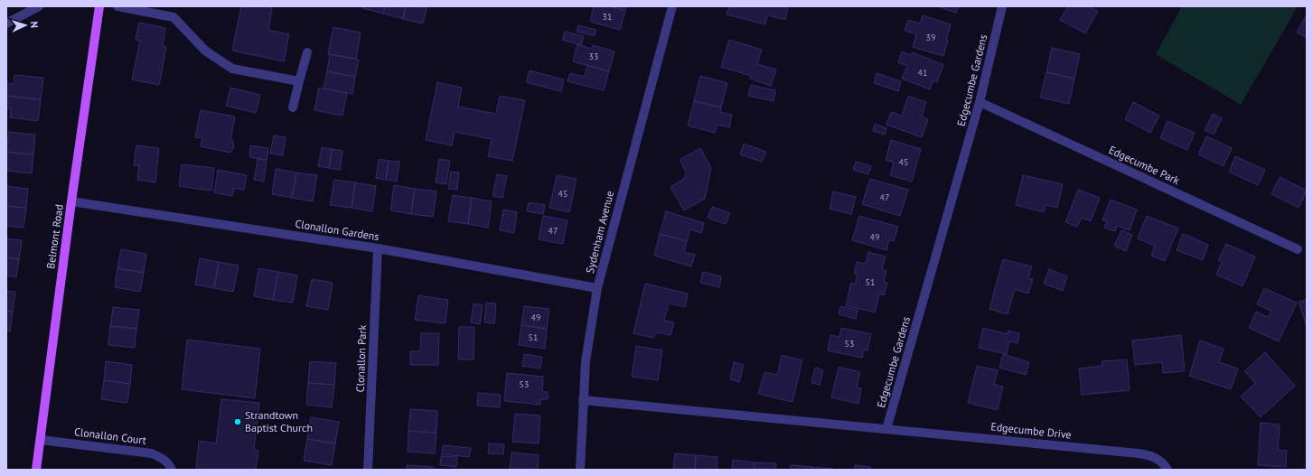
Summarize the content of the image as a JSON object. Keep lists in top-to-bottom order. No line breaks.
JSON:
{"streets":{"main road":["Belmont Road"],"street":["Edgecumbe Gardens","Edgecumbe Park","Clonallon Gardens","Sydenham Avenue","Clonallon Park","Edgecumbe Drive","Clonallon Court"]},"crossings":[["Edgecumbe Gardens","Edgecumbe Park"],["Edgecumbe Gardens","Edgecumbe Drive"],["Clonallon Gardens","Sydenham Avenue"],["Clonallon Gardens","Belmont Road"],["Clonallon Gardens","Clonallon Park"],["Belmont Road","Clonallon Court"]],"places":["Strandtown Baptist Church"],"house_numbers":["31","39","33","41","45","45","47","47","49","51","49","51","53","53"],"north":"right"}
